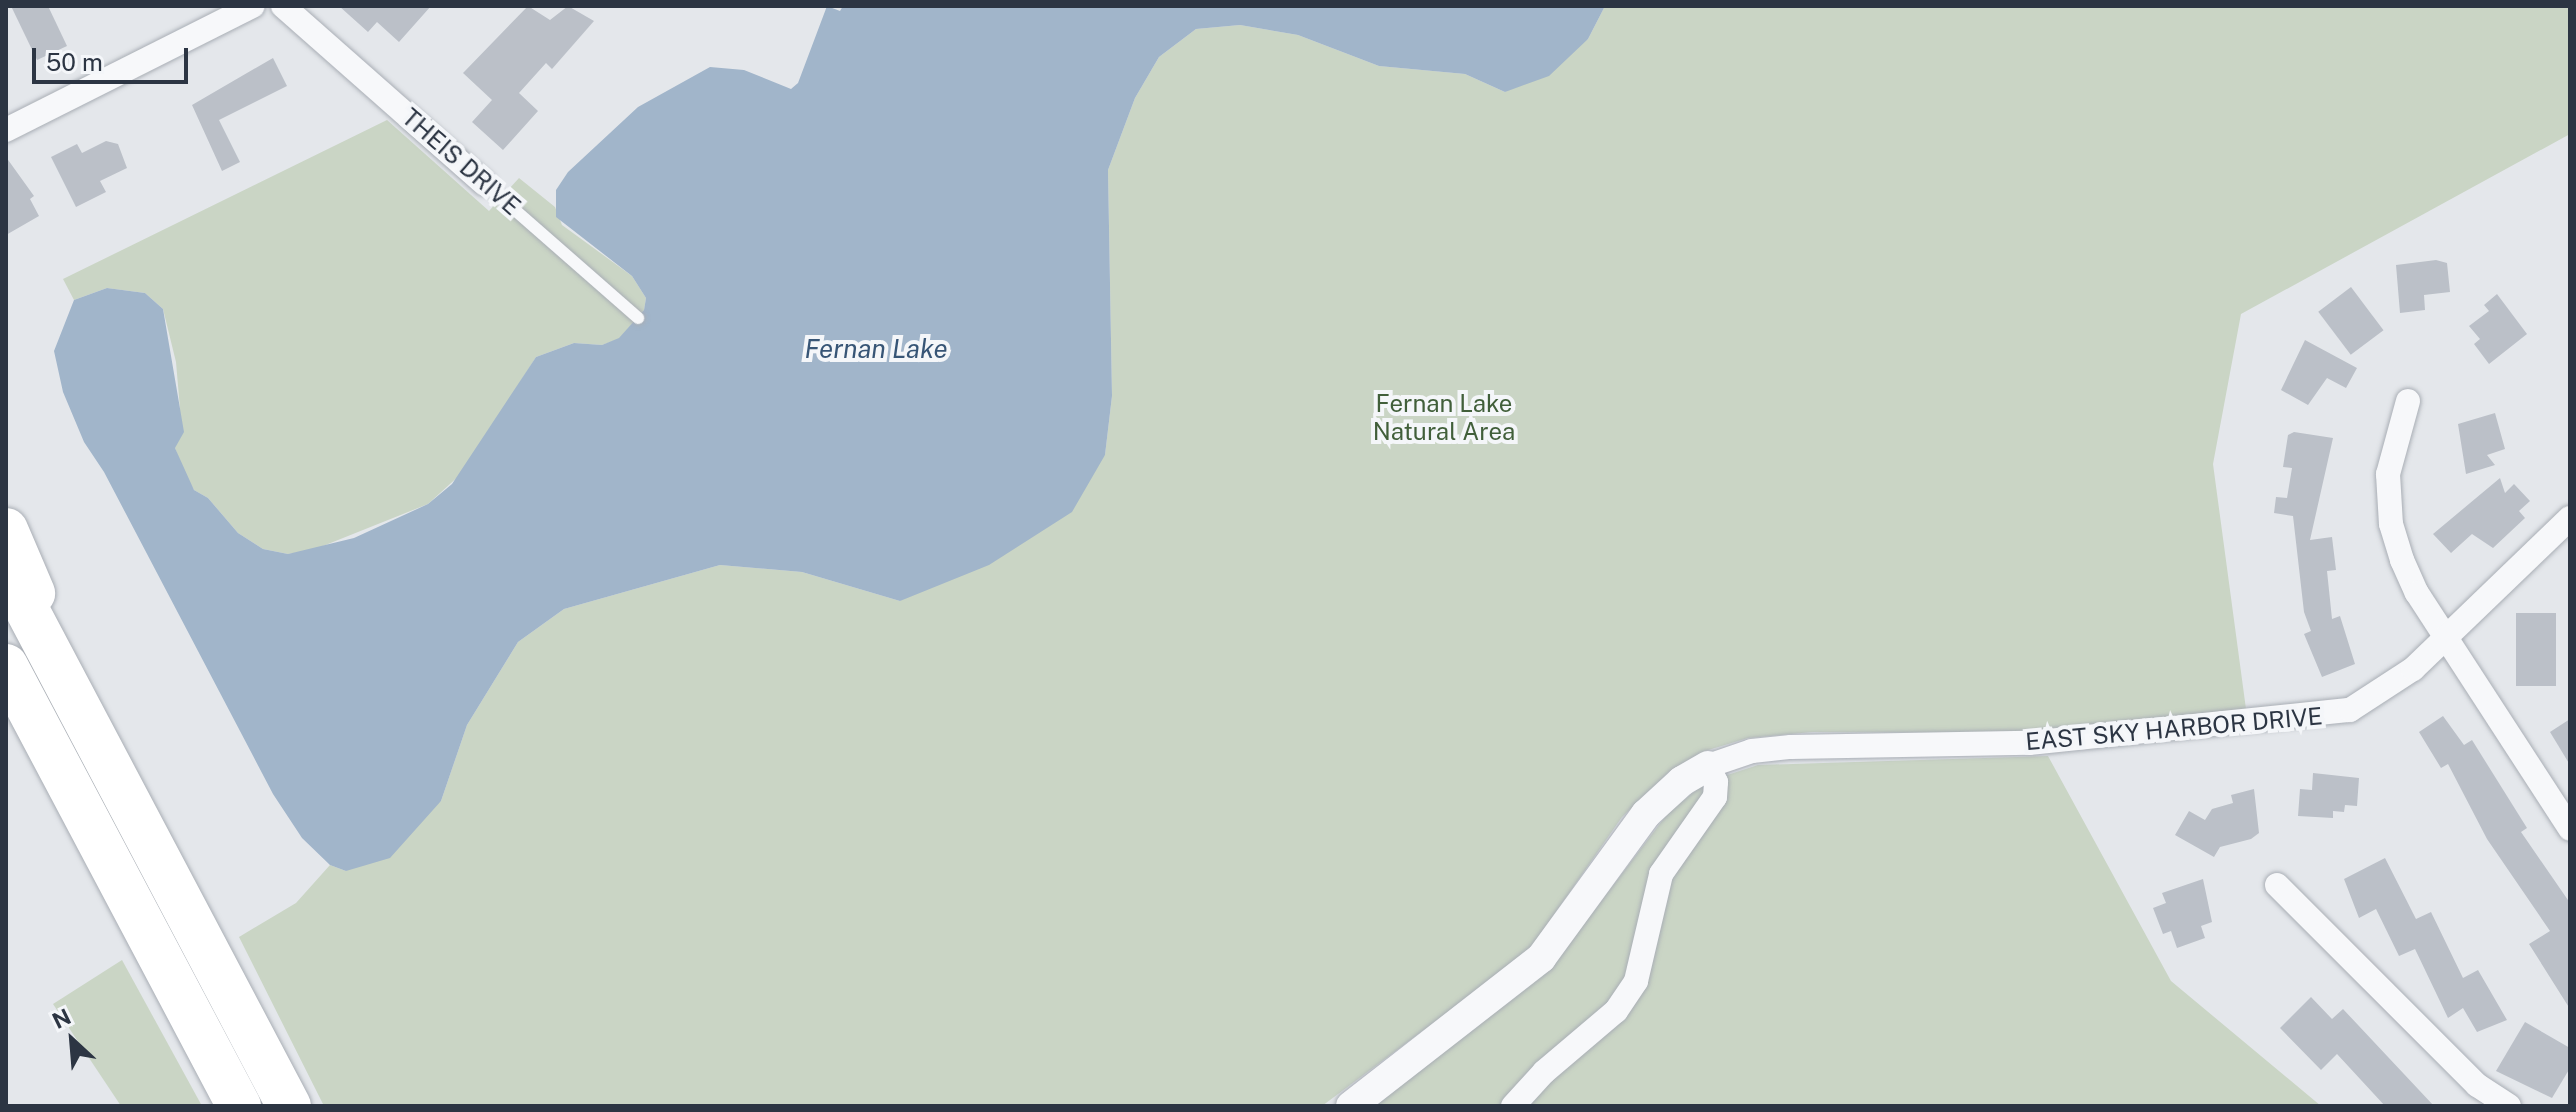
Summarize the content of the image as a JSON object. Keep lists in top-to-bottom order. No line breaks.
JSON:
{"streets":{"street":["THEIS DRIVE","EAST SKY HARBOR DRIVE"]},"water":["Fernan Lake"],"parks":["Fernan Lake Natural Area"],"scale_bar":"50 m","north":"top left"}
